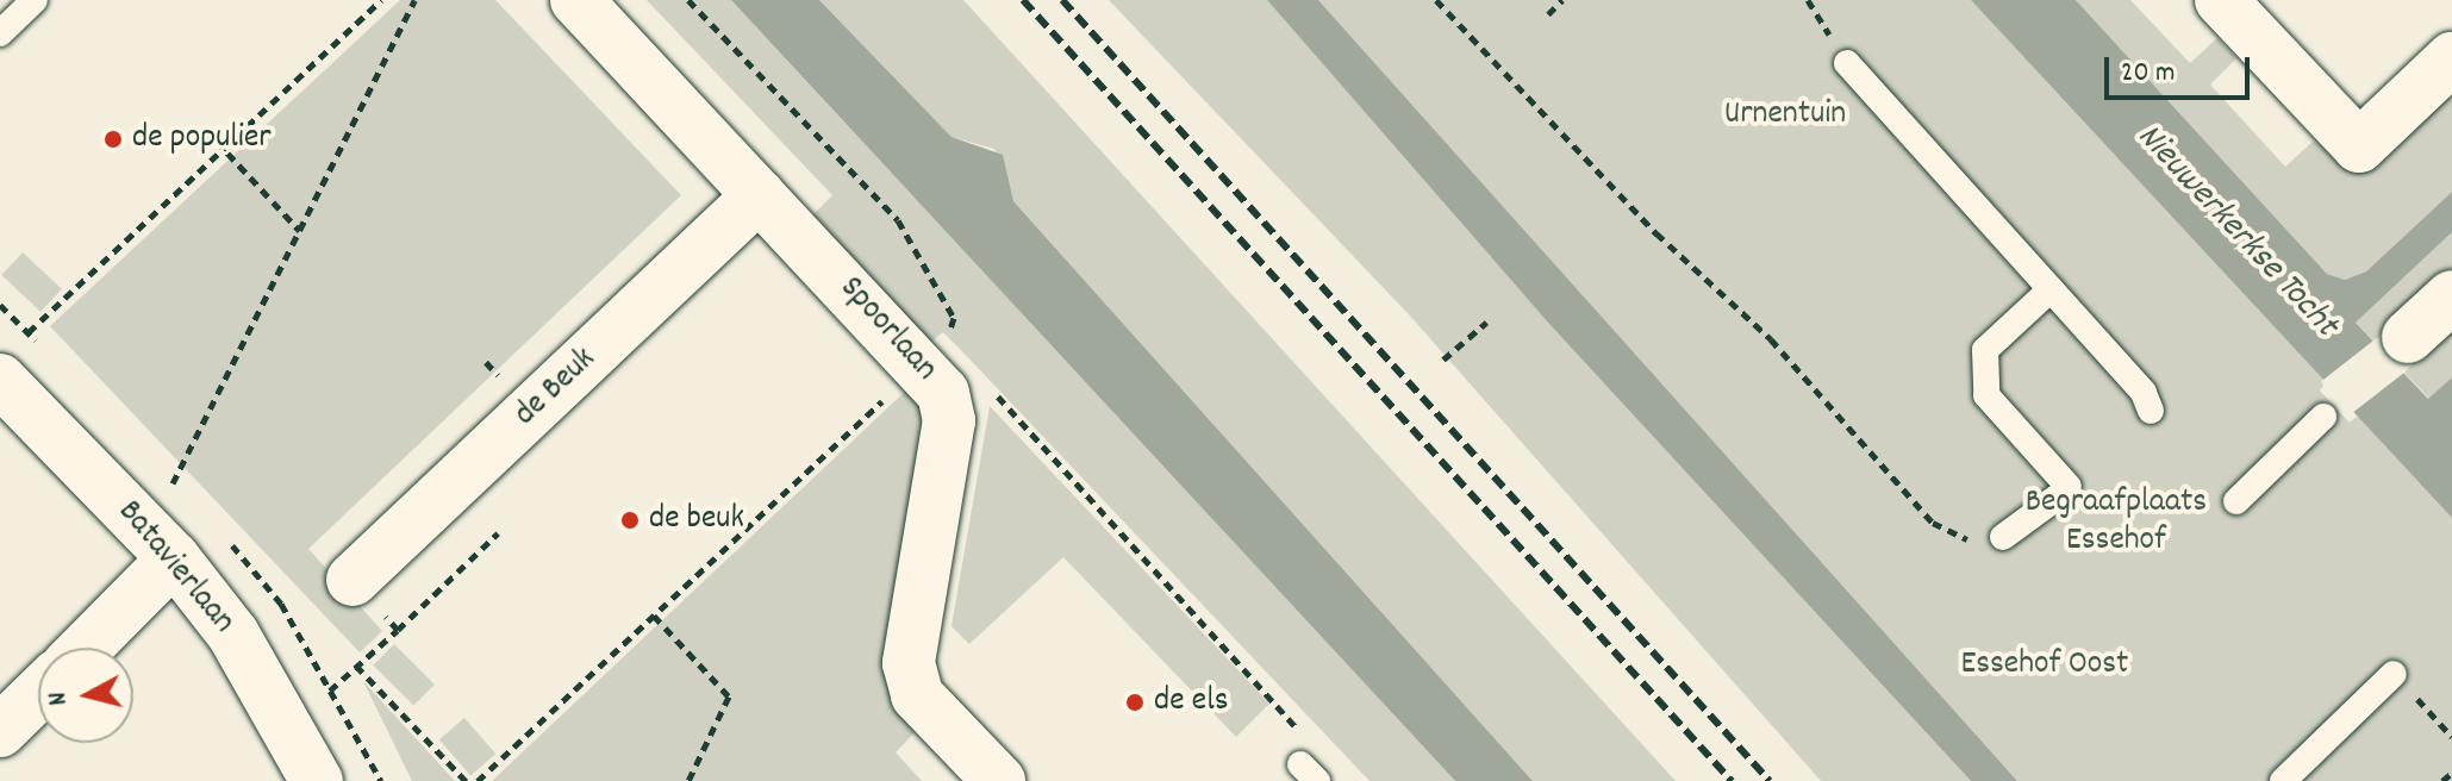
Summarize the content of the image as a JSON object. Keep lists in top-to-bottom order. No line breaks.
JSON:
{"streets":{"street":["Spoorlaan","de Beuk","Batavierlaan"]},"crossings":[["Spoorlaan","de Beuk"]],"water":["Nieuwerkerkse Tocht"],"parks":["Urnentuin","Begraafplaats Essehof","Essehof Oost"],"places":["de populier","de beuk","de els"],"scale_bar":"20 m","north":"left"}
